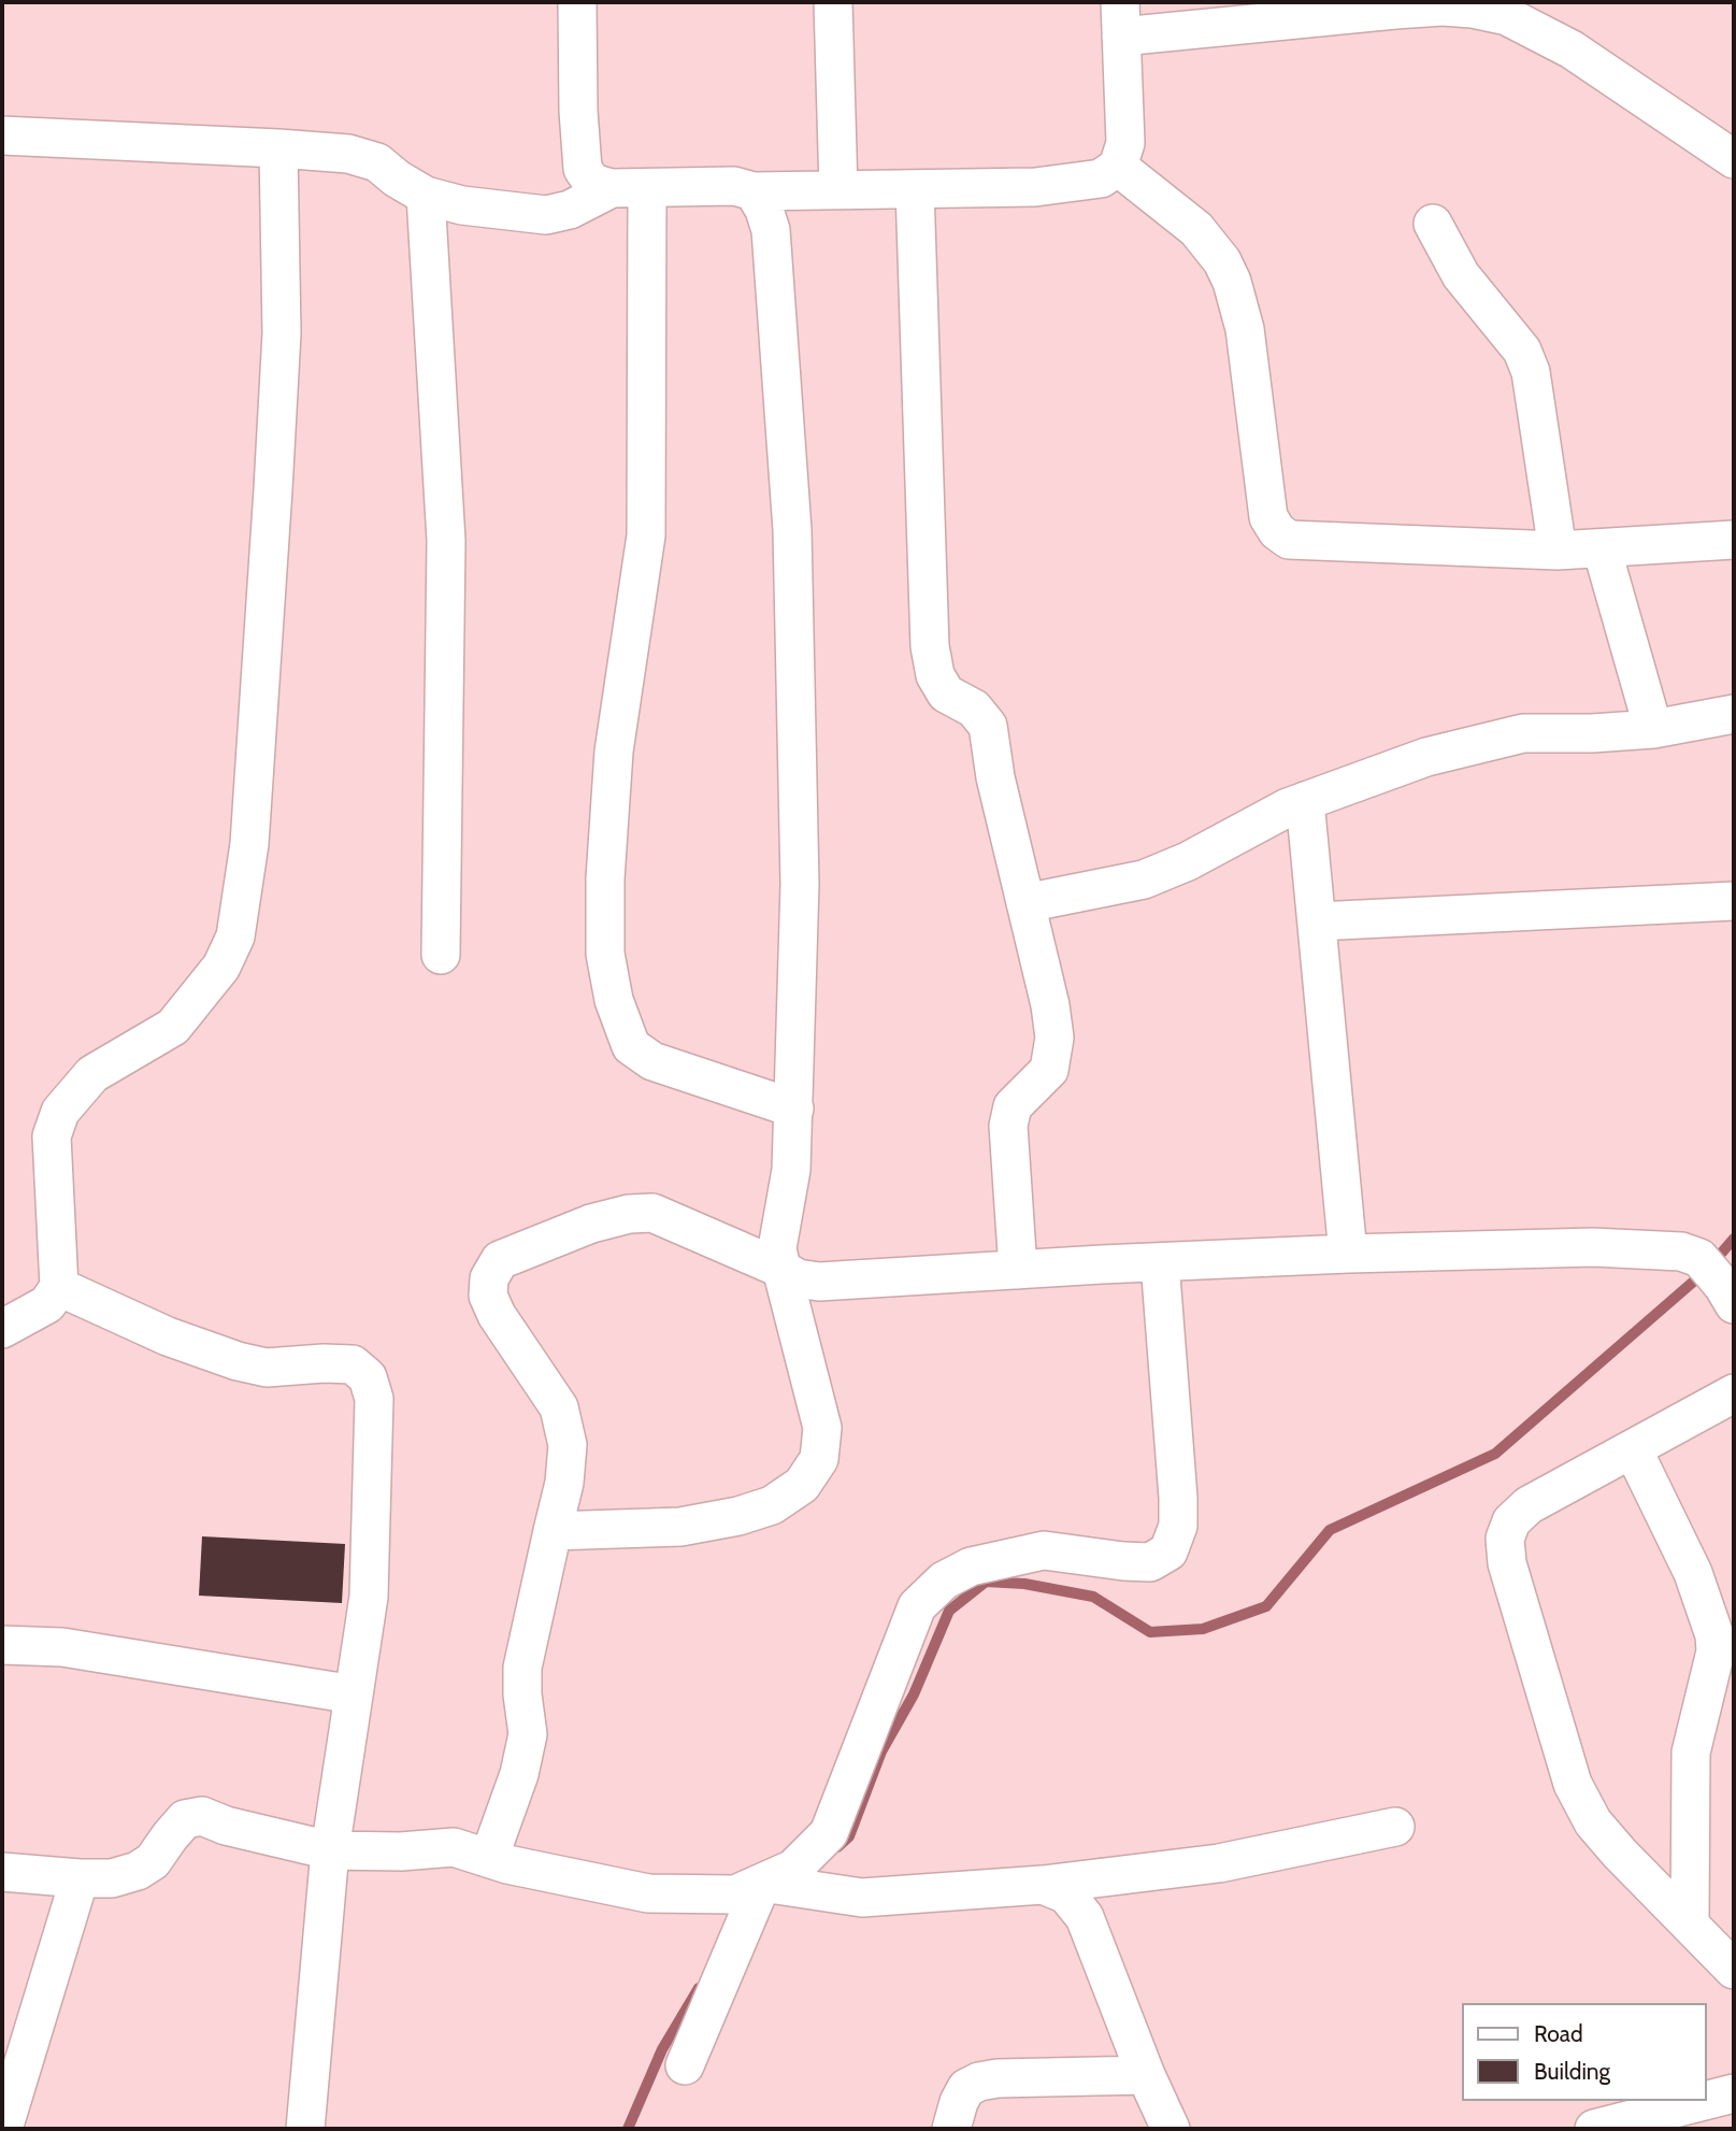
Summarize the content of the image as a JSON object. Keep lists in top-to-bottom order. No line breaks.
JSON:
{"legend":["Road","Building"]}
